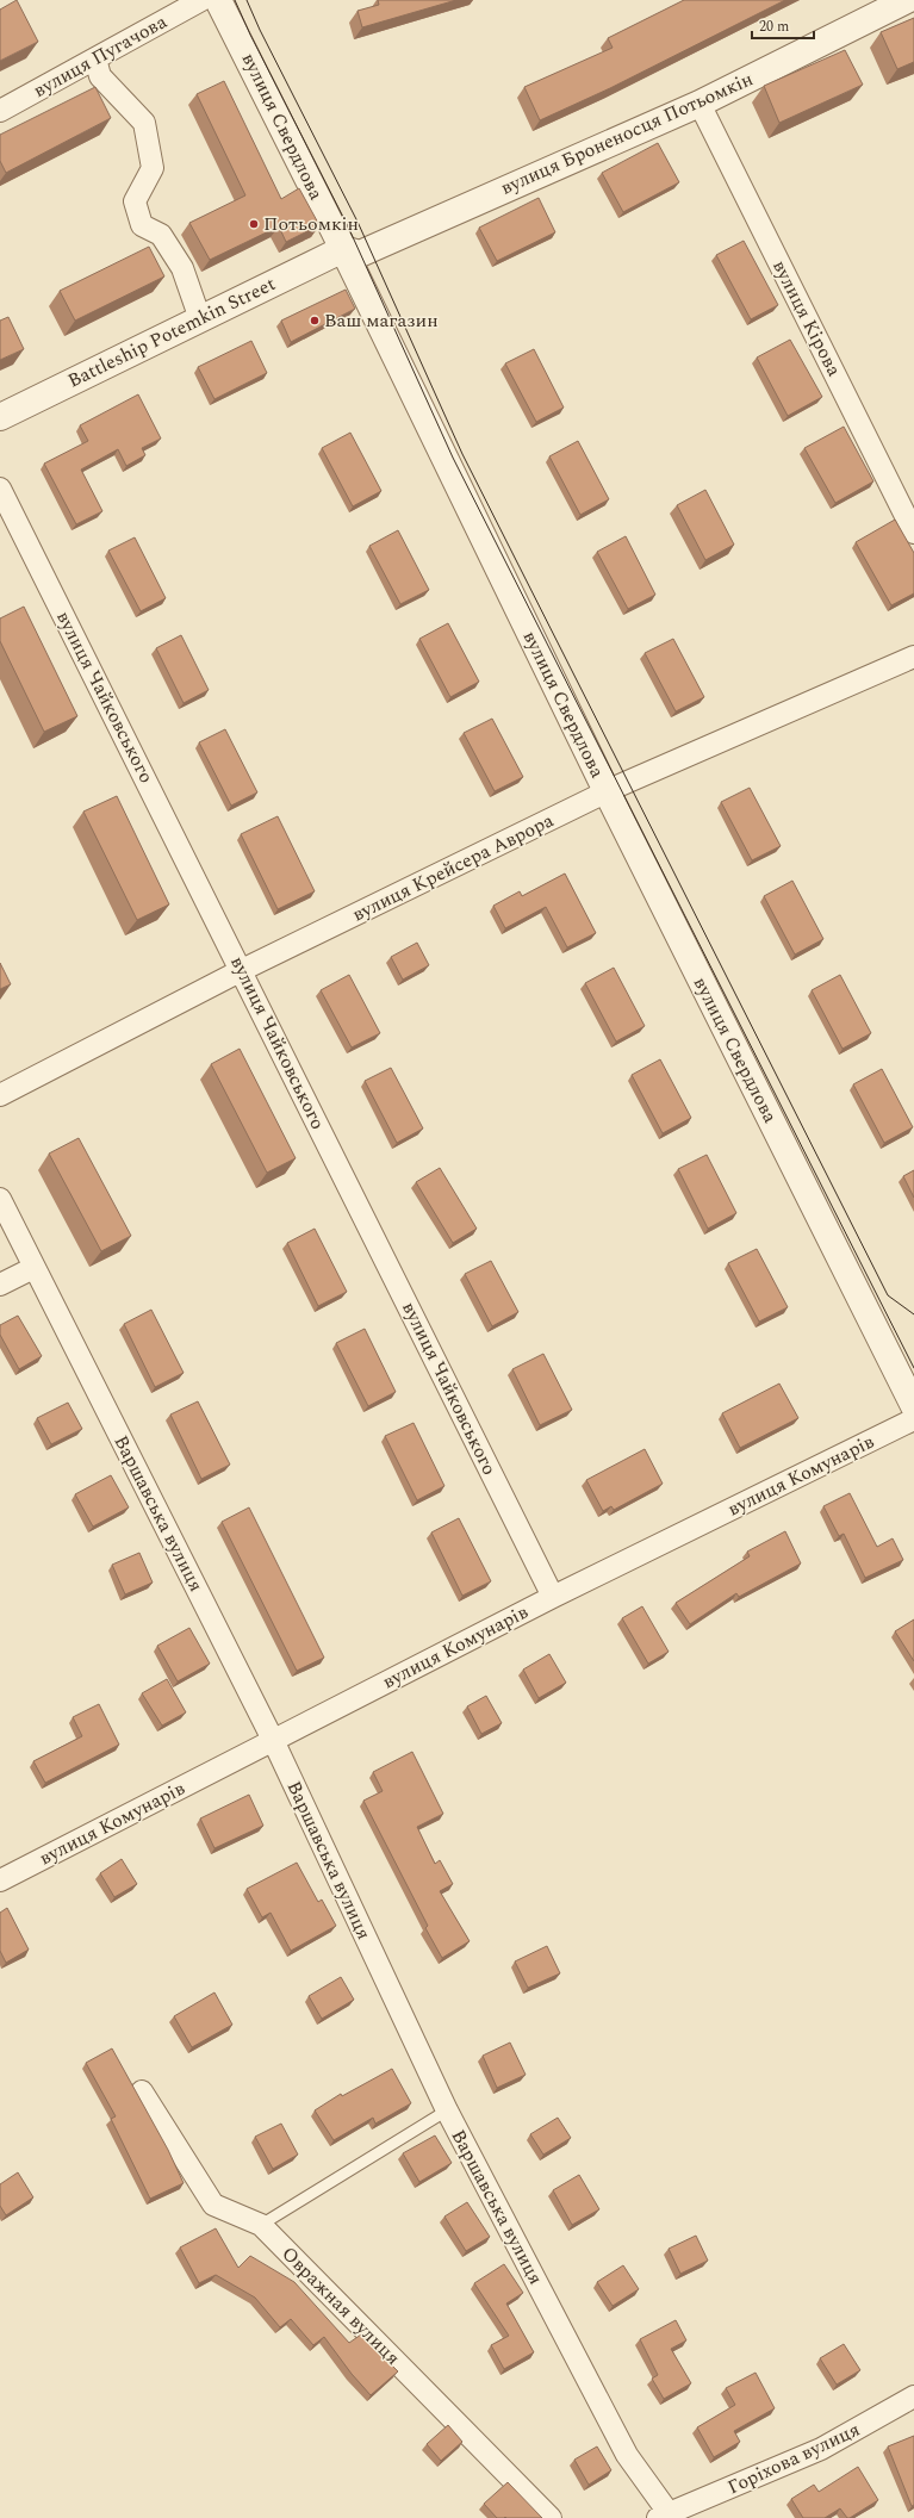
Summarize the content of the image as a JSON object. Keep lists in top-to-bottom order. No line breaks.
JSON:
{"streets":{"street":["вулиця Пугачова","вулиця Свердлова","вулиця Броненосця Потьомкін","вулиця Кірова","Battleship Potemkin Street","вулиця Чайковського","вулиця Крейсера Аврора","вулиця Комунарів","Варшавська вулиця","Овражная вулиця","Горіхова вулиця"]},"crossings":[["вулиця Свердлова","вулиця Броненосця Потьомкін"],["вулиця Свердлова","Battleship Potemkin Street"],["вулиця Свердлова","вулиця Крейсера Аврора"],["вулиця Броненосця Потьомкін","вулиця Кірова"],["вулиця Броненосця Потьомкін","Battleship Potemkin Street"],["вулиця Чайковського","вулиця Крейсера Аврора"],["вулиця Чайковського","вулиця Комунарів"],["вулиця Комунарів","Варшавська вулиця"],["Варшавська вулиця","Горіхова вулиця"]],"places":["Потьомкін","Ваш магазин"],"scale_bar":"20 m"}
